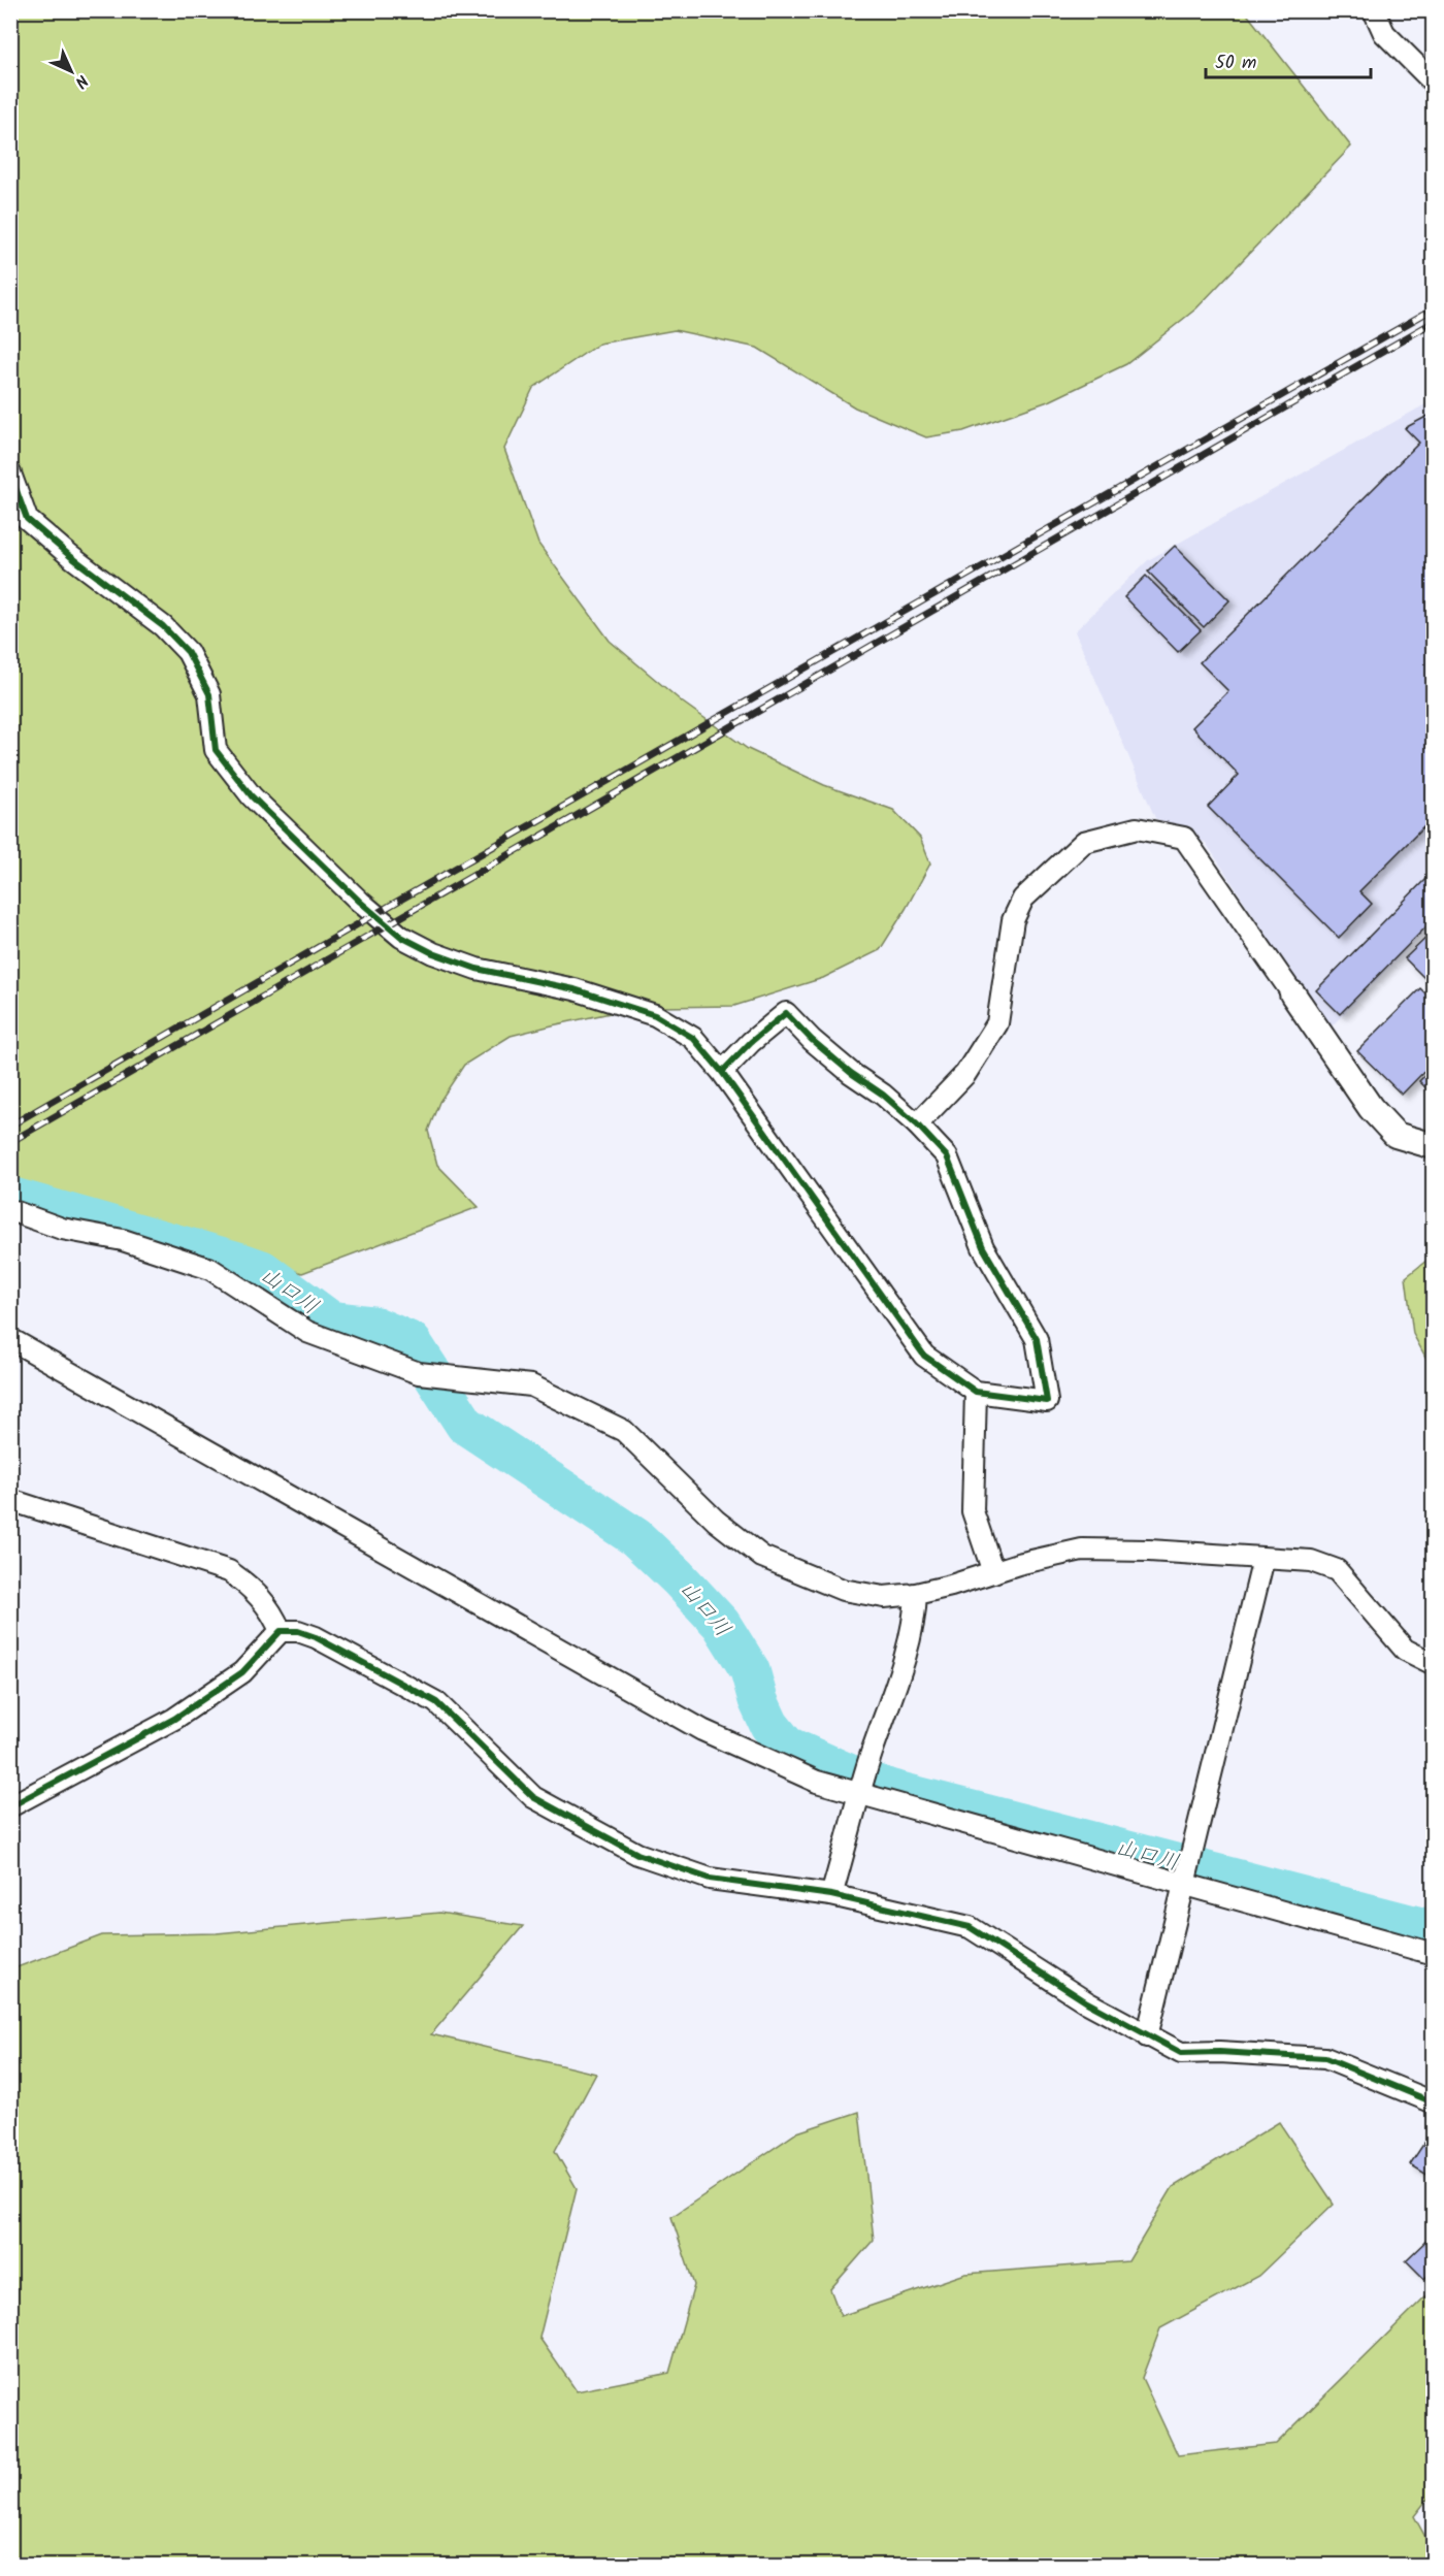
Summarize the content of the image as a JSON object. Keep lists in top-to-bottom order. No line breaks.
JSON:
{"water":["山口川"],"scale_bar":"50 m","north":"bottom right"}
